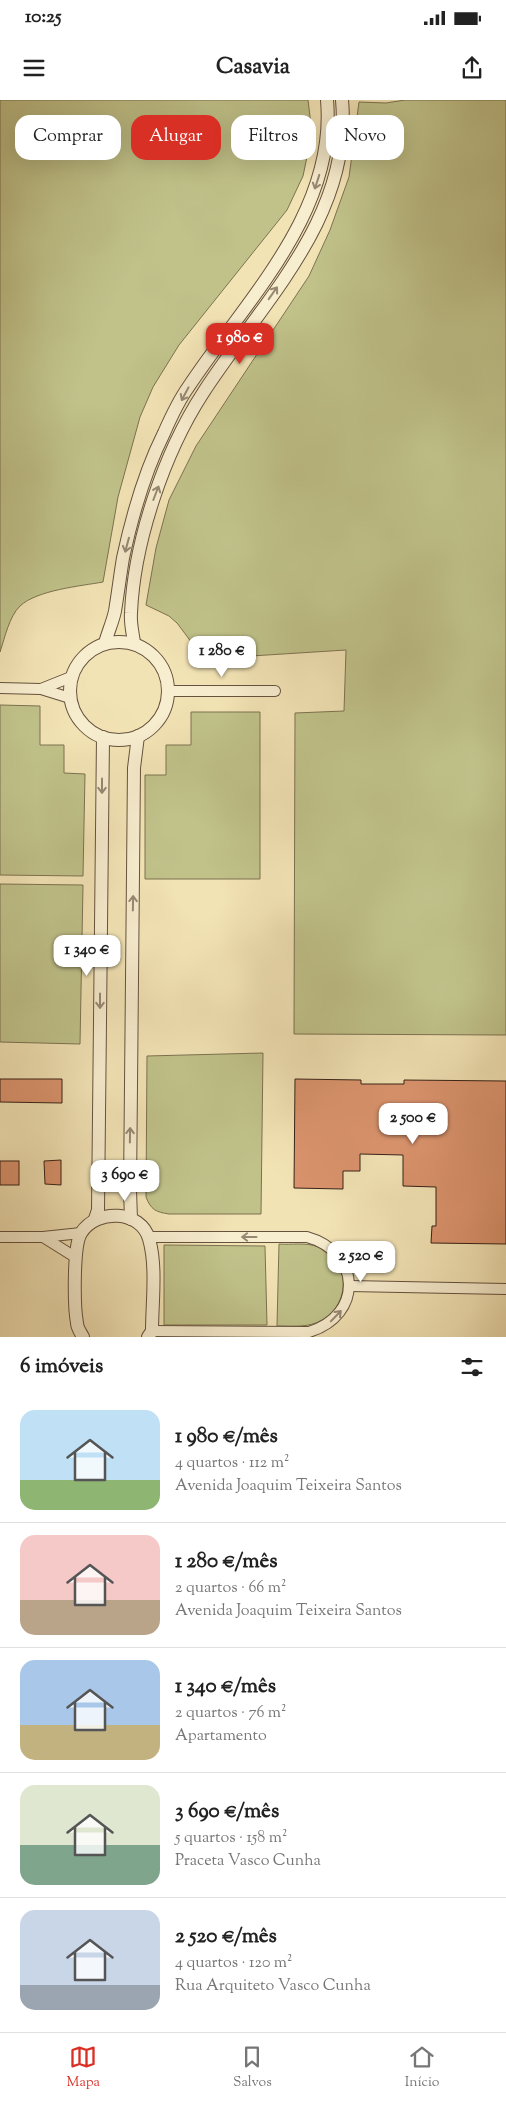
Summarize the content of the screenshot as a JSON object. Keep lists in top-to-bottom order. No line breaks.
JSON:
{"page":{"status":"10:25","header":"Casavia","chip":["Comprar","Alugar","Filtros","Novo"],"price":["1 980 €","1 280 €","1 340 €","2 500 €","3 690 €","2 520 €"],"heading":"6 imóveis","list":[{"name":"1 980 €/mês","note":"4 quartos · 112 m² · Avenida Joaquim Teixeira Santos"},{"name":"1 280 €/mês","note":"2 quartos · 66 m² · Avenida Joaquim Teixeira Santos"},{"name":"1 340 €/mês","note":"2 quartos · 76 m² · Apartamento"},{"name":"3 690 €/mês","note":"5 quartos · 158 m² · Praceta Vasco Cunha"},{"name":"2 520 €/mês","note":"4 quartos · 120 m² · Rua Arquiteto Vasco Cunha"}],"tabs":["Mapa","Salvos","Início"]}}
